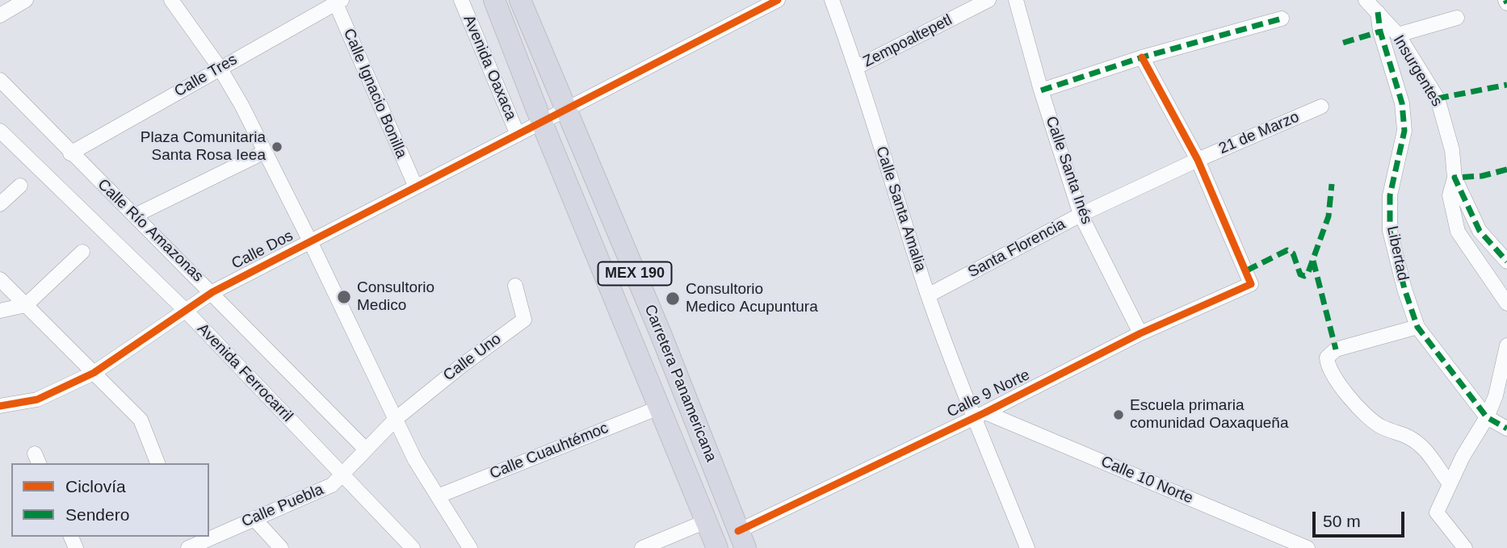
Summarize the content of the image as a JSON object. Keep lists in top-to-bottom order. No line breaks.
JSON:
{"streets":{"highway":["MEX 190","Carretera Panamericana"],"street":["Zempoaltepetl","Avenida Oaxaca","Insurgentes","Calle Tres","Calle Ignacio Bonilla","21 de Marzo","Calle Santa Inés","Calle Santa Amalia","Calle Río Amazonas","Santa Florencia","Calle Dos","Libertad","Calle Uno","Avenida Ferrocarril","Calle 9 Norte","Calle Cuauhtémoc","Calle 10 Norte","Calle Puebla"]},"crossings":[["Zempoaltepetl","Calle Santa Amalia"],["Avenida Oaxaca","Calle Dos"],["Insurgentes","Libertad"],["Calle Tres","Calle Ignacio Bonilla"],["Calle Tres","Calle Río Amazonas"],["Calle Ignacio Bonilla","Calle Dos"],["21 de Marzo","Santa Florencia"],["21 de Marzo","Calle 9 Norte"],["Calle Santa Inés","Santa Florencia"],["Calle Santa Inés","Calle 9 Norte"],["Calle Santa Amalia","Santa Florencia"],["Calle Santa Amalia","Calle 9 Norte"],["Calle Santa Amalia","Calle 10 Norte"],["Calle Río Amazonas","Calle Dos"],["Calle Río Amazonas","Calle Puebla"],["Santa Florencia","Calle 9 Norte"],["Calle Dos","Avenida Ferrocarril"],["Calle Dos","Carretera Panamericana"],["Avenida Ferrocarril","Calle Puebla"],["Carretera Panamericana","Calle 9 Norte"],["Carretera Panamericana","Calle Cuauhtémoc"],["Calle 9 Norte","Calle 10 Norte"]],"places":["Plaza Comunitaria Santa Rosa Ieea","Consultorio Medico","Consultorio Medico Acupuntura","Escuela primaria comunidad Oaxaqueña"],"legend":["Ciclovía","Sendero"],"scale_bar":"50 m"}
